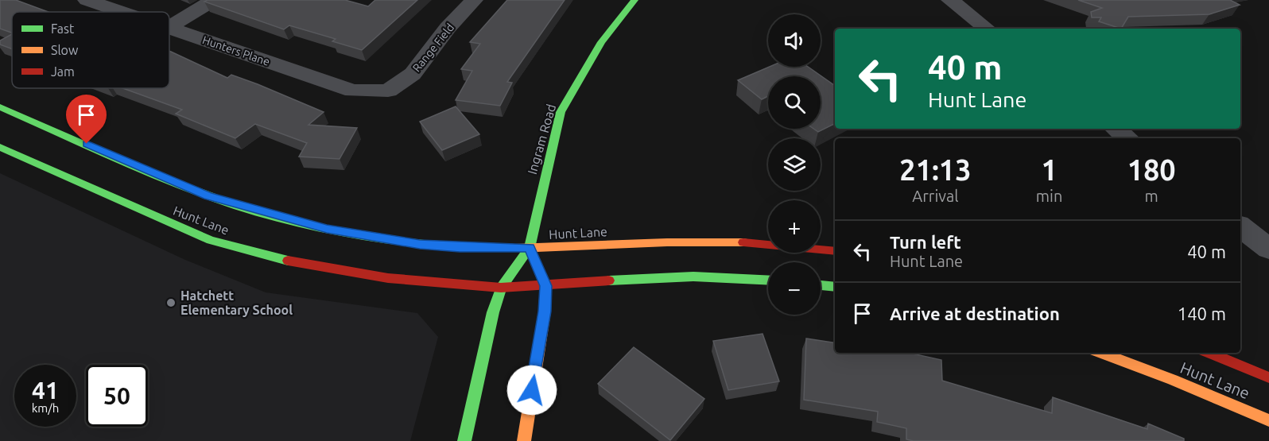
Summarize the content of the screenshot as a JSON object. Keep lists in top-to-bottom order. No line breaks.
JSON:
{"streets":{"main road":["Ingram Road","Hunt Lane"],"street":["Range Field","Hunters Plane"]},"crossings":[["Range Field","Hunters Plane"],["Ingram Road","Hunt Lane"]],"places":["Hatchett Elementary School"],"legend":["Fast","Slow","Jam"],"page":{"map_buttons":["+","−"],"turn":["40 m","Hunt Lane"],"eta":["21:13","Arrival","1","min","180","m"],"list":[{"name":"Turn left","note":"Hunt Lane","value":"40 m"},{"name":"Arrive at destination","value":"140 m"}],"speed":"41 km/h","limit":"50"}}
